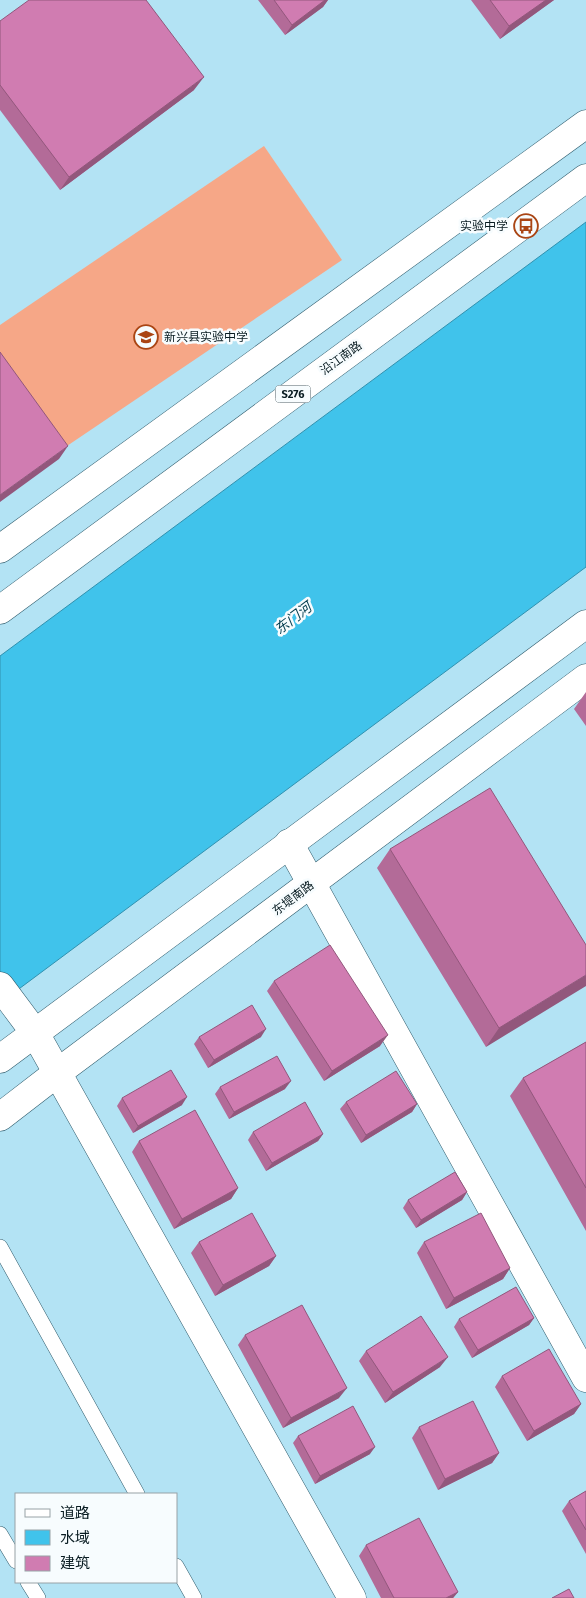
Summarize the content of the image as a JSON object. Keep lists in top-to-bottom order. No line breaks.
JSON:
{"streets":{"main road":["沿江南路","S276","东堤南路"]},"water":["东门河"],"places":{"bus stop":["实验中学"],"school or university":["新兴县实验中学"]},"legend":["道路","水域","建筑"]}
